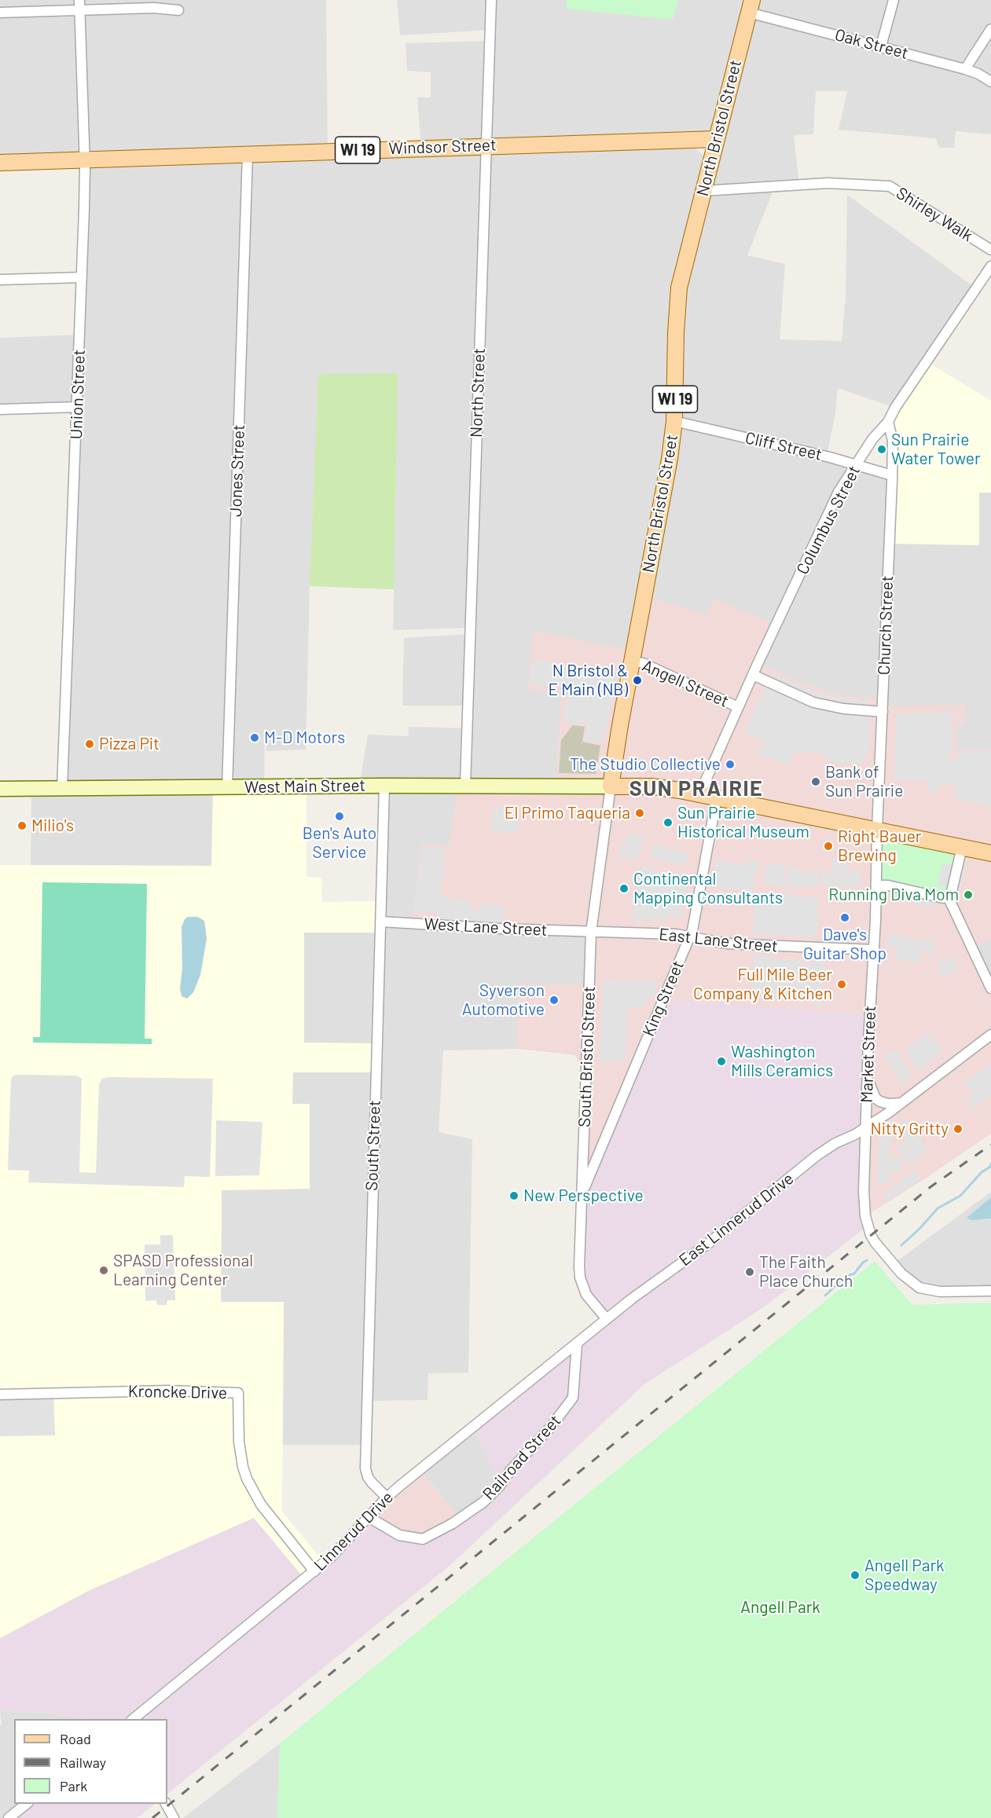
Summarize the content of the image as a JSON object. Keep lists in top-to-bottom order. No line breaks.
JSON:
{"streets":{"main road":["North Bristol Street","Windsor Street","WI 19","West Main Street"],"street":["Oak Street","Shirley Walk","North Street","Union Street","Cliff Street","Jones Street","Columbus Street","Church Street","Angell Street","West Lane Street","East Lane Street","King Street","Market Street","South Bristol Street","South Street","East Linnerud Drive","Kroncke Drive","Railroad Street","Linnerud Drive"]},"crossings":[["Oak Street","North Bristol Street"],["North Bristol Street","Windsor Street"],["North Bristol Street","Shirley Walk"],["North Bristol Street","Cliff Street"],["North Bristol Street","Angell Street"],["North Bristol Street","West Main Street"],["North Bristol Street","South Bristol Street"],["Windsor Street","North Street"],["Windsor Street","Union Street"],["Windsor Street","Jones Street"],["North Street","West Main Street"],["Union Street","West Main Street"],["Cliff Street","Columbus Street"],["Cliff Street","Church Street"],["Jones Street","West Main Street"],["Columbus Street","Church Street"],["Columbus Street","Angell Street"],["Church Street","Market Street"],["West Main Street","South Bristol Street"],["West Main Street","South Street"],["West Lane Street","East Lane Street"],["West Lane Street","South Bristol Street"],["West Lane Street","South Street"],["East Lane Street","King Street"],["East Lane Street","Market Street"],["East Lane Street","South Bristol Street"],["King Street","South Bristol Street"],["Market Street","East Linnerud Drive"],["South Bristol Street","East Linnerud Drive"],["South Street","Linnerud Drive"],["East Linnerud Drive","Railroad Street"],["East Linnerud Drive","Linnerud Drive"],["Kroncke Drive","Linnerud Drive"],["Railroad Street","Linnerud Drive"]],"districts":["SUN PRAIRIE"],"parks":["Angell Park"],"places":["Sun Prairie Water Tower","N Bristol & E Main (NB)","M-D Motors","Pizza Pit","The Studio Collective","Bank of Sun Prairie","El Primo Taqueria","Ben's Auto Service","Sun Prairie Historical Museum","Milio's","Right Bauer Brewing","Continental Mapping Consultants","Running Diva Mom","Dave's Guitar Shop","Full Mile Beer Company & Kitchen","Syverson Automotive","Washington Mills Ceramics","Nitty Gritty","New Perspective","SPASD Professional Learning Center","The Faith Place Church","Angell Park Speedway"],"legend":["Road","Railway","Park"]}
